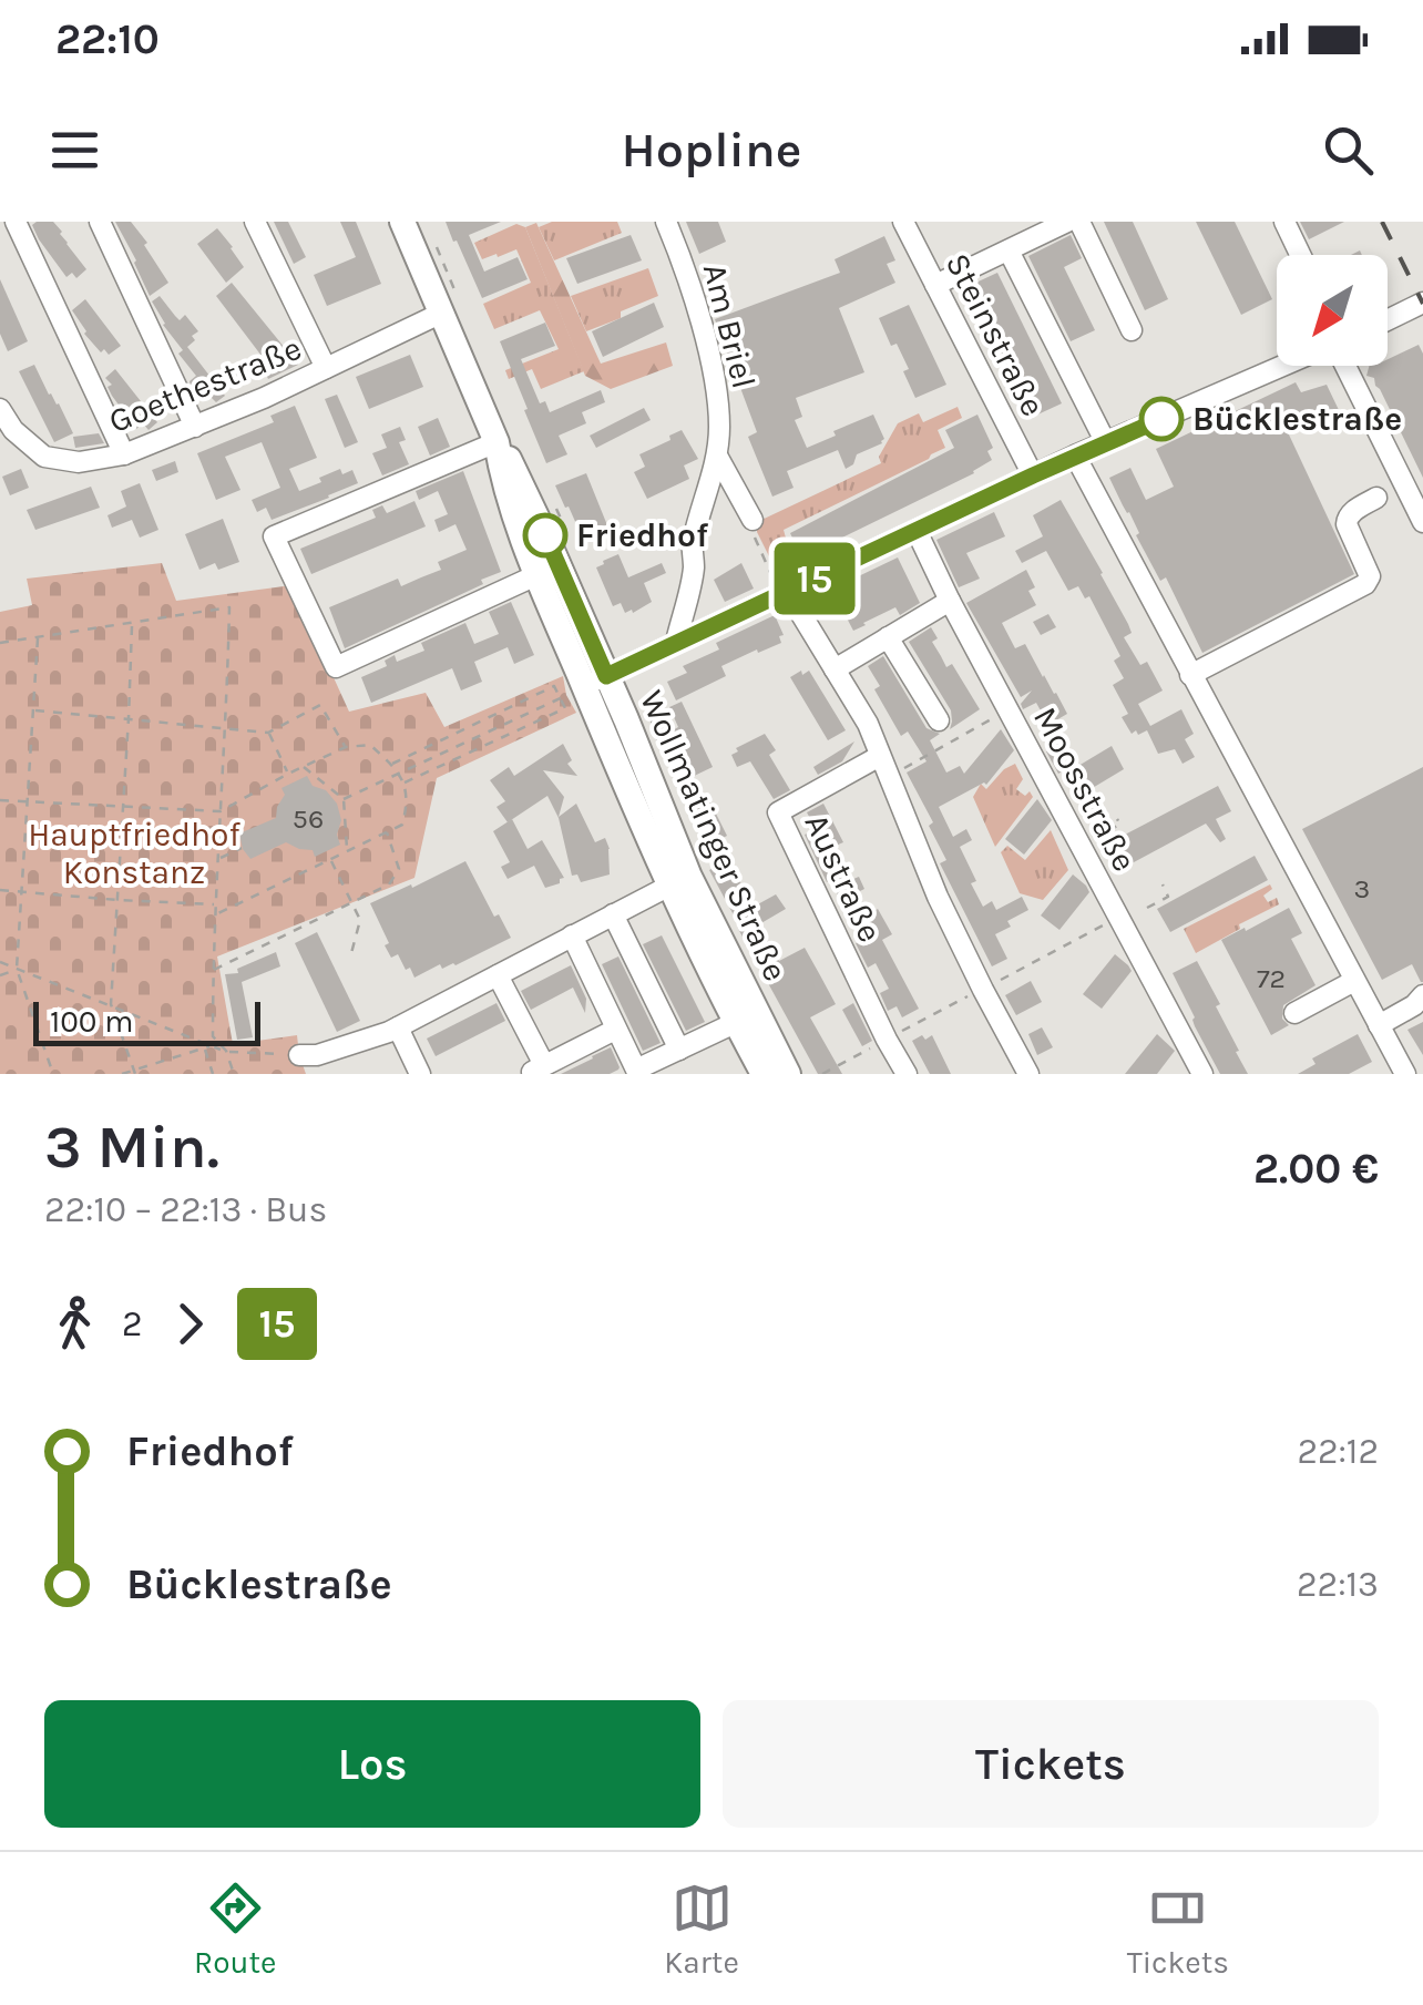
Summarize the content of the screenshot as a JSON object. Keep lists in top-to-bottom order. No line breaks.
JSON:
{"streets":{"main road":["Wollmatinger Straße"],"street":["Am Briel","Steinstraße","Goethestraße","Moosstraße","Austraße"]},"crossings":[["Goethestraße","Wollmatinger Straße"]],"parks":["Hauptfriedhof Konstanz"],"places":["Bücklestraße","Friedhof"],"lines":["bus line 15"],"house_numbers":["56","3","72"],"scale_bar":"100 m","north":"bottom left","page":{"status":"22:10","header":"Hopline","on_map":"15","scale":"100 m","heading":["3 Min.","22:10 – 22:13 · Bus","2.00 €"],"legs":["2","15"],"list":[{"name":"Friedhof","value":"22:12"},{"name":"Bücklestraße","value":"22:13"}],"buttons":["Los","Tickets"],"tabs":["Route","Karte","Tickets"]}}
